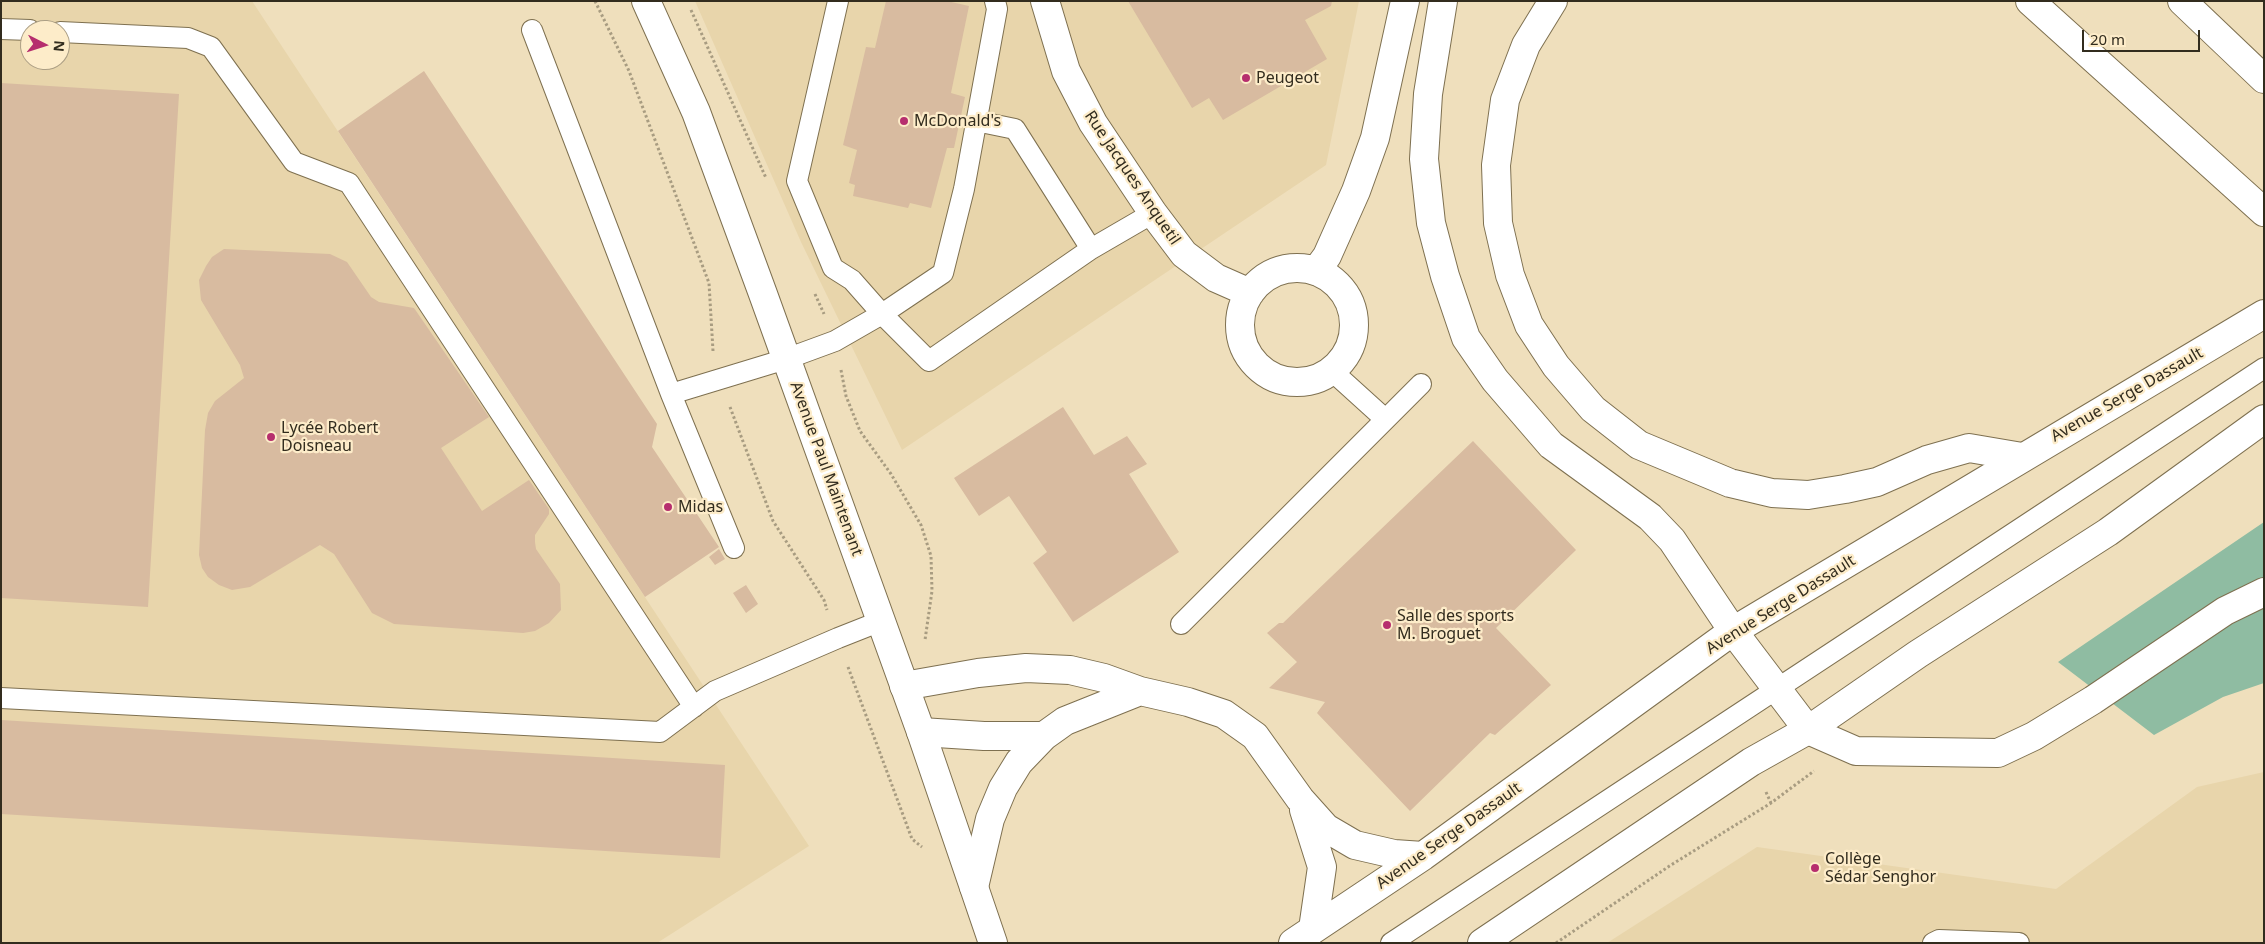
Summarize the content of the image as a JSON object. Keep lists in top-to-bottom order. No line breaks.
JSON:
{"streets":{"main road":["Rue Jacques Anquetil","Avenue Serge Dassault","Avenue Paul Maintenant"]},"places":["Peugeot","McDonald's","Lycée Robert Doisneau","Midas","Salle des sports M. Broguet","Collège Sédar Senghor"],"scale_bar":"20 m","north":"right"}
